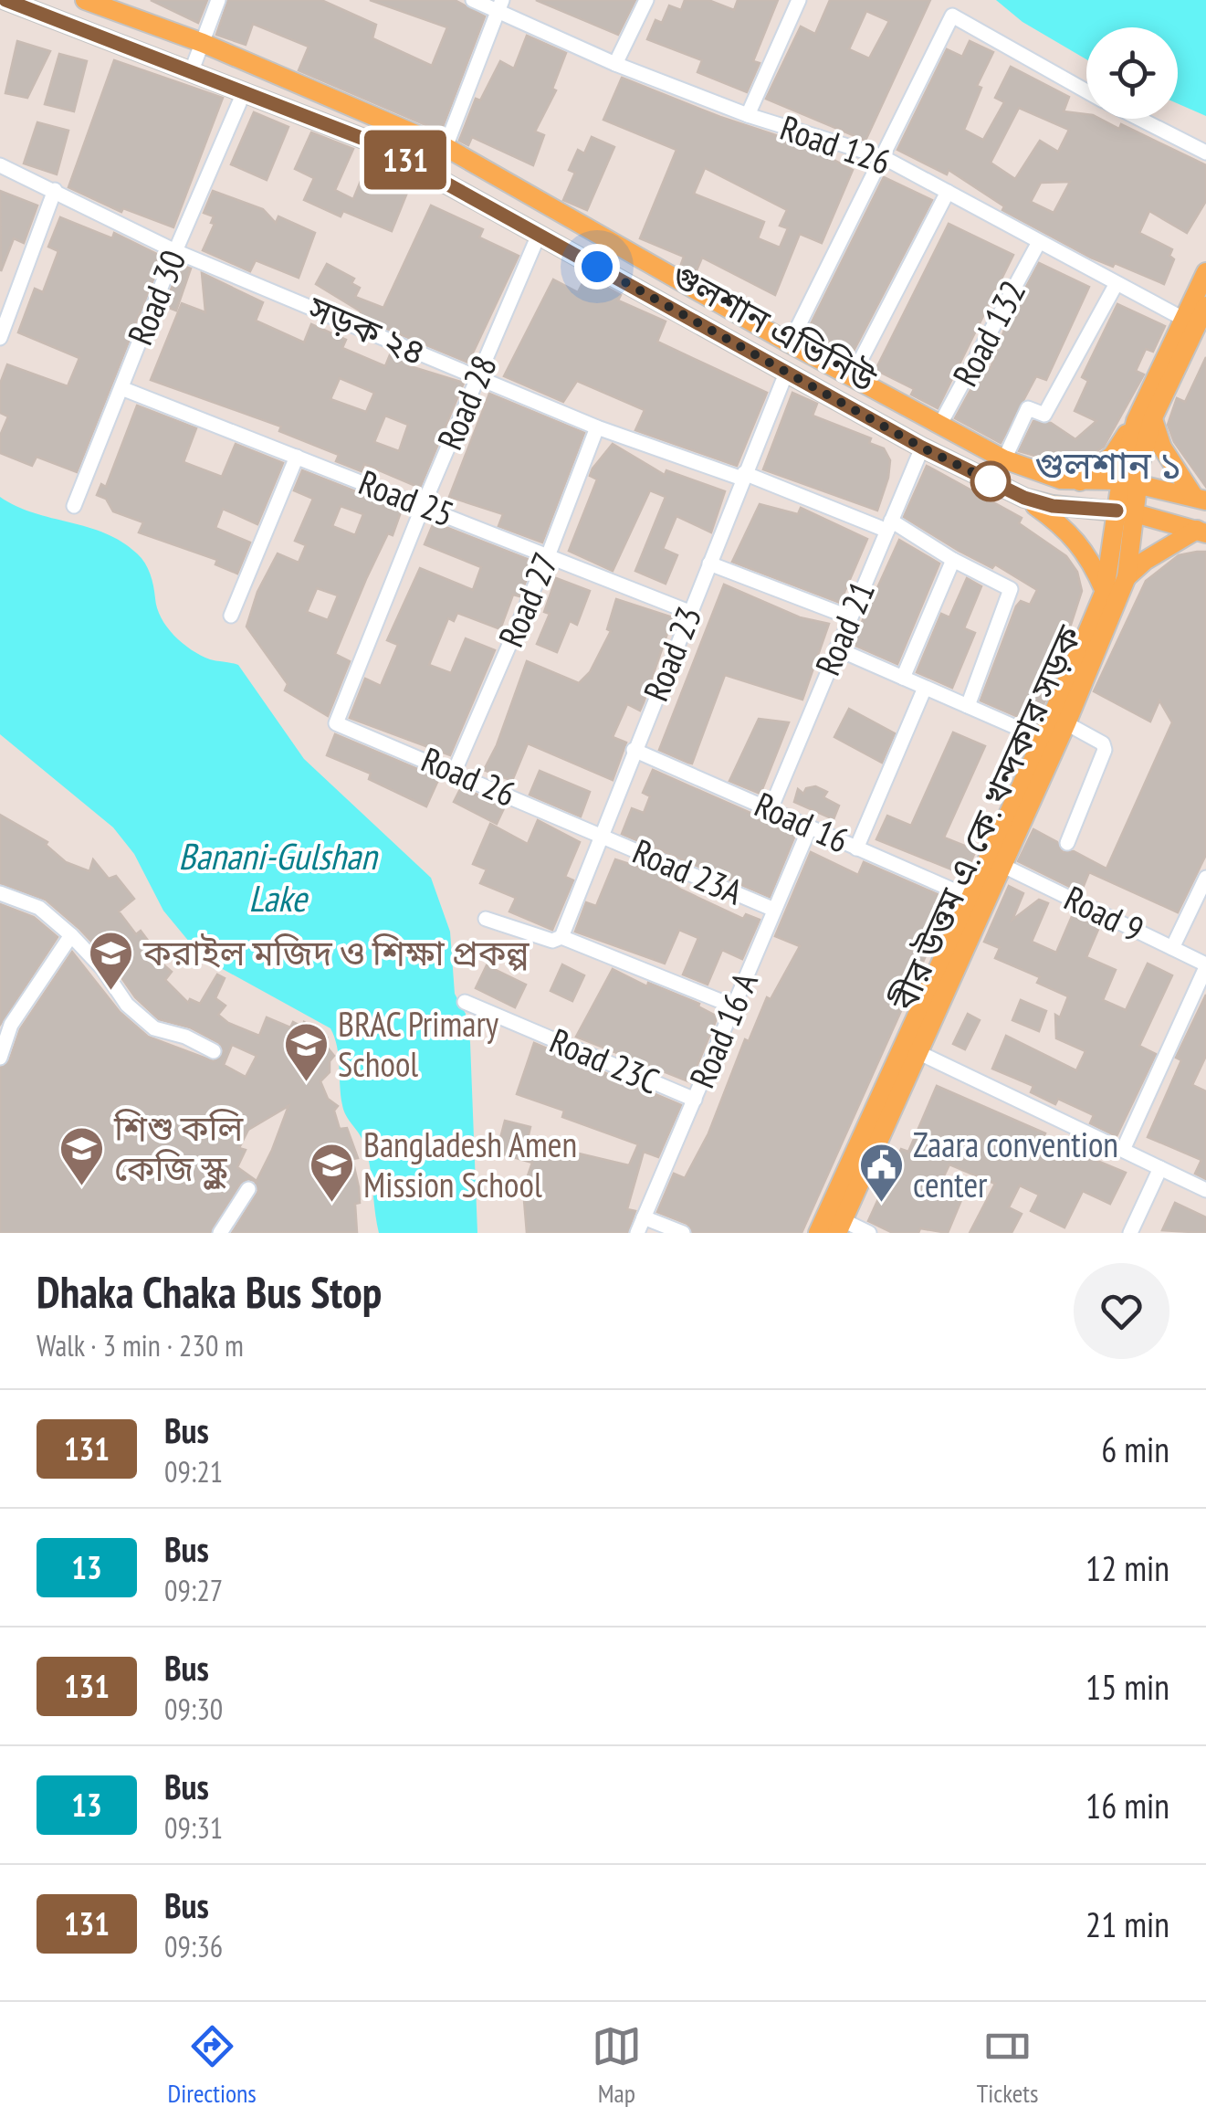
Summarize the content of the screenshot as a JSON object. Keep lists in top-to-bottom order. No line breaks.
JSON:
{"streets":{"main road":["গুলশান এভিনিউ","বীর উত্তম এ. কে. খন্দকার সড়ক"],"street":["Road 126","Road 30","সড়ক ২৪","Road 132","Road 28","Road 25","Road 27","Road 21","Road 23","Road 26","Road 16","Road 23A","Road 9","Road 16 A","Road 23C"]},"crossings":[["Road 126","Road 132"],["Road 30","গুলশান এভিনিউ"],["Road 30","সড়ক ২৪"],["Road 30","Road 25"],["গুলশান এভিনিউ","Road 132"],["গুলশান এভিনিউ","Road 28"],["গুলশান এভিনিউ","Road 21"],["গুলশান এভিনিউ","Road 23"],["গুলশান এভিনিউ","বীর উত্তম এ. কে. খন্দকার সড়ক"],["সড়ক ২৪","Road 28"],["সড়ক ২৪","Road 27"],["সড়ক ২৪","Road 21"],["সড়ক ২৪","Road 23"],["Road 28","Road 25"],["Road 28","Road 26"],["Road 25","Road 27"],["Road 25","Road 23"],["Road 27","Road 26"],["Road 21","Road 16"],["Road 23","Road 26"],["Road 23","Road 16"],["Road 23","Road 23A"],["Road 26","Road 23A"],["বীর উত্তম এ. কে. খন্দকার সড়ক","Road 16"],["বীর উত্তম এ. কে. খন্দকার সড়ক","Road 9"],["Road 16","Road 16 A"],["Road 23A","Road 16 A"],["Road 16 A","Road 23C"]],"districts":["গুলশান ১"],"water":["Banani-Gulshan Lake"],"places":{"school or university":["করাইল মজিদ ও শিক্ষা প্রকল্প","BRAC Primary School","শিশু কলি কেজি স্কুল","Bangladesh Amen Mission School"],"public building":["Zaara convention center"]},"lines":["bus line 131"],"page":{"on_map":"131","heading":["Dhaka Chaka Bus Stop","Walk · 3 min · 230 m"],"list":[{"mark":"131","name":"Bus","note":"09:21","value":"6 min"},{"mark":"13","name":"Bus","note":"09:27","value":"12 min"},{"mark":"131","name":"Bus","note":"09:30","value":"15 min"},{"mark":"13","name":"Bus","note":"09:31","value":"16 min"},{"mark":"131","name":"Bus","note":"09:36","value":"21 min"}],"tabs":["Directions","Map","Tickets"]}}
